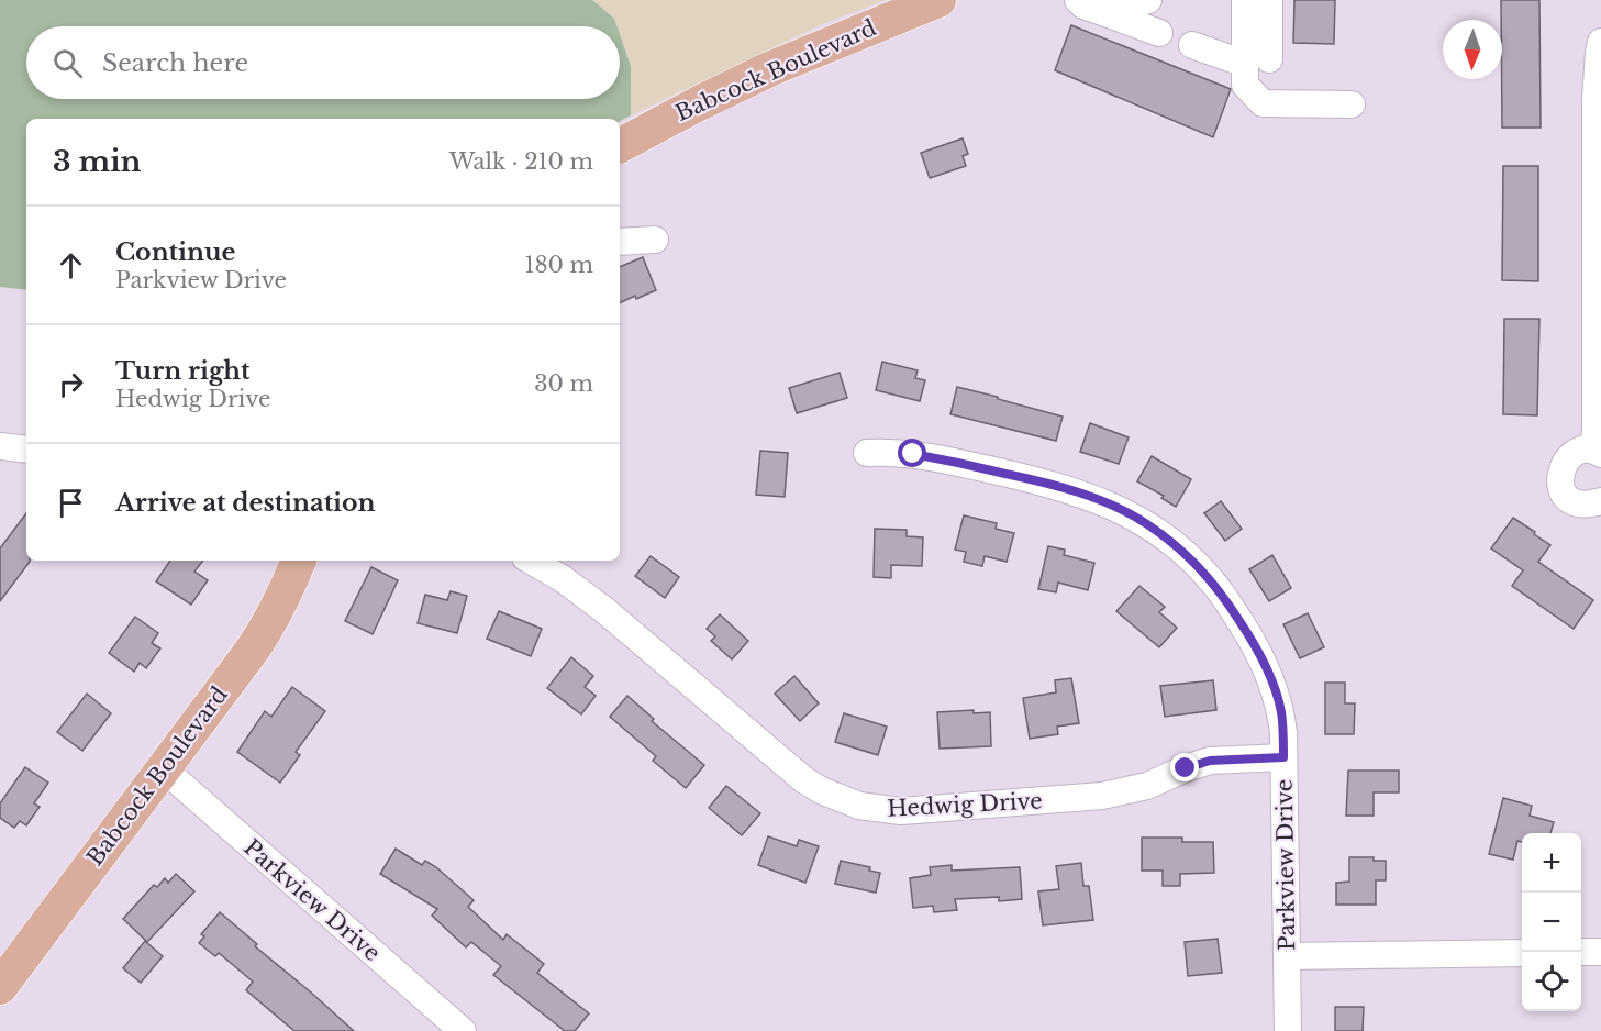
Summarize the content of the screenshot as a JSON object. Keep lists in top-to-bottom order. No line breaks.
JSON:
{"streets":{"main road":["Babcock Boulevard"],"street":["Hedwig Drive","Parkview Drive"]},"crossings":[["Babcock Boulevard","Parkview Drive"],["Hedwig Drive","Parkview Drive"]],"north":"bottom","page":{"search":"Search here","heading":["3 min","Walk · 210 m"],"list":[["Continue","Parkview Drive","180 m"],["Turn right","Hedwig Drive","30 m"],"Arrive at destination"],"map_buttons":["+","−"]}}
